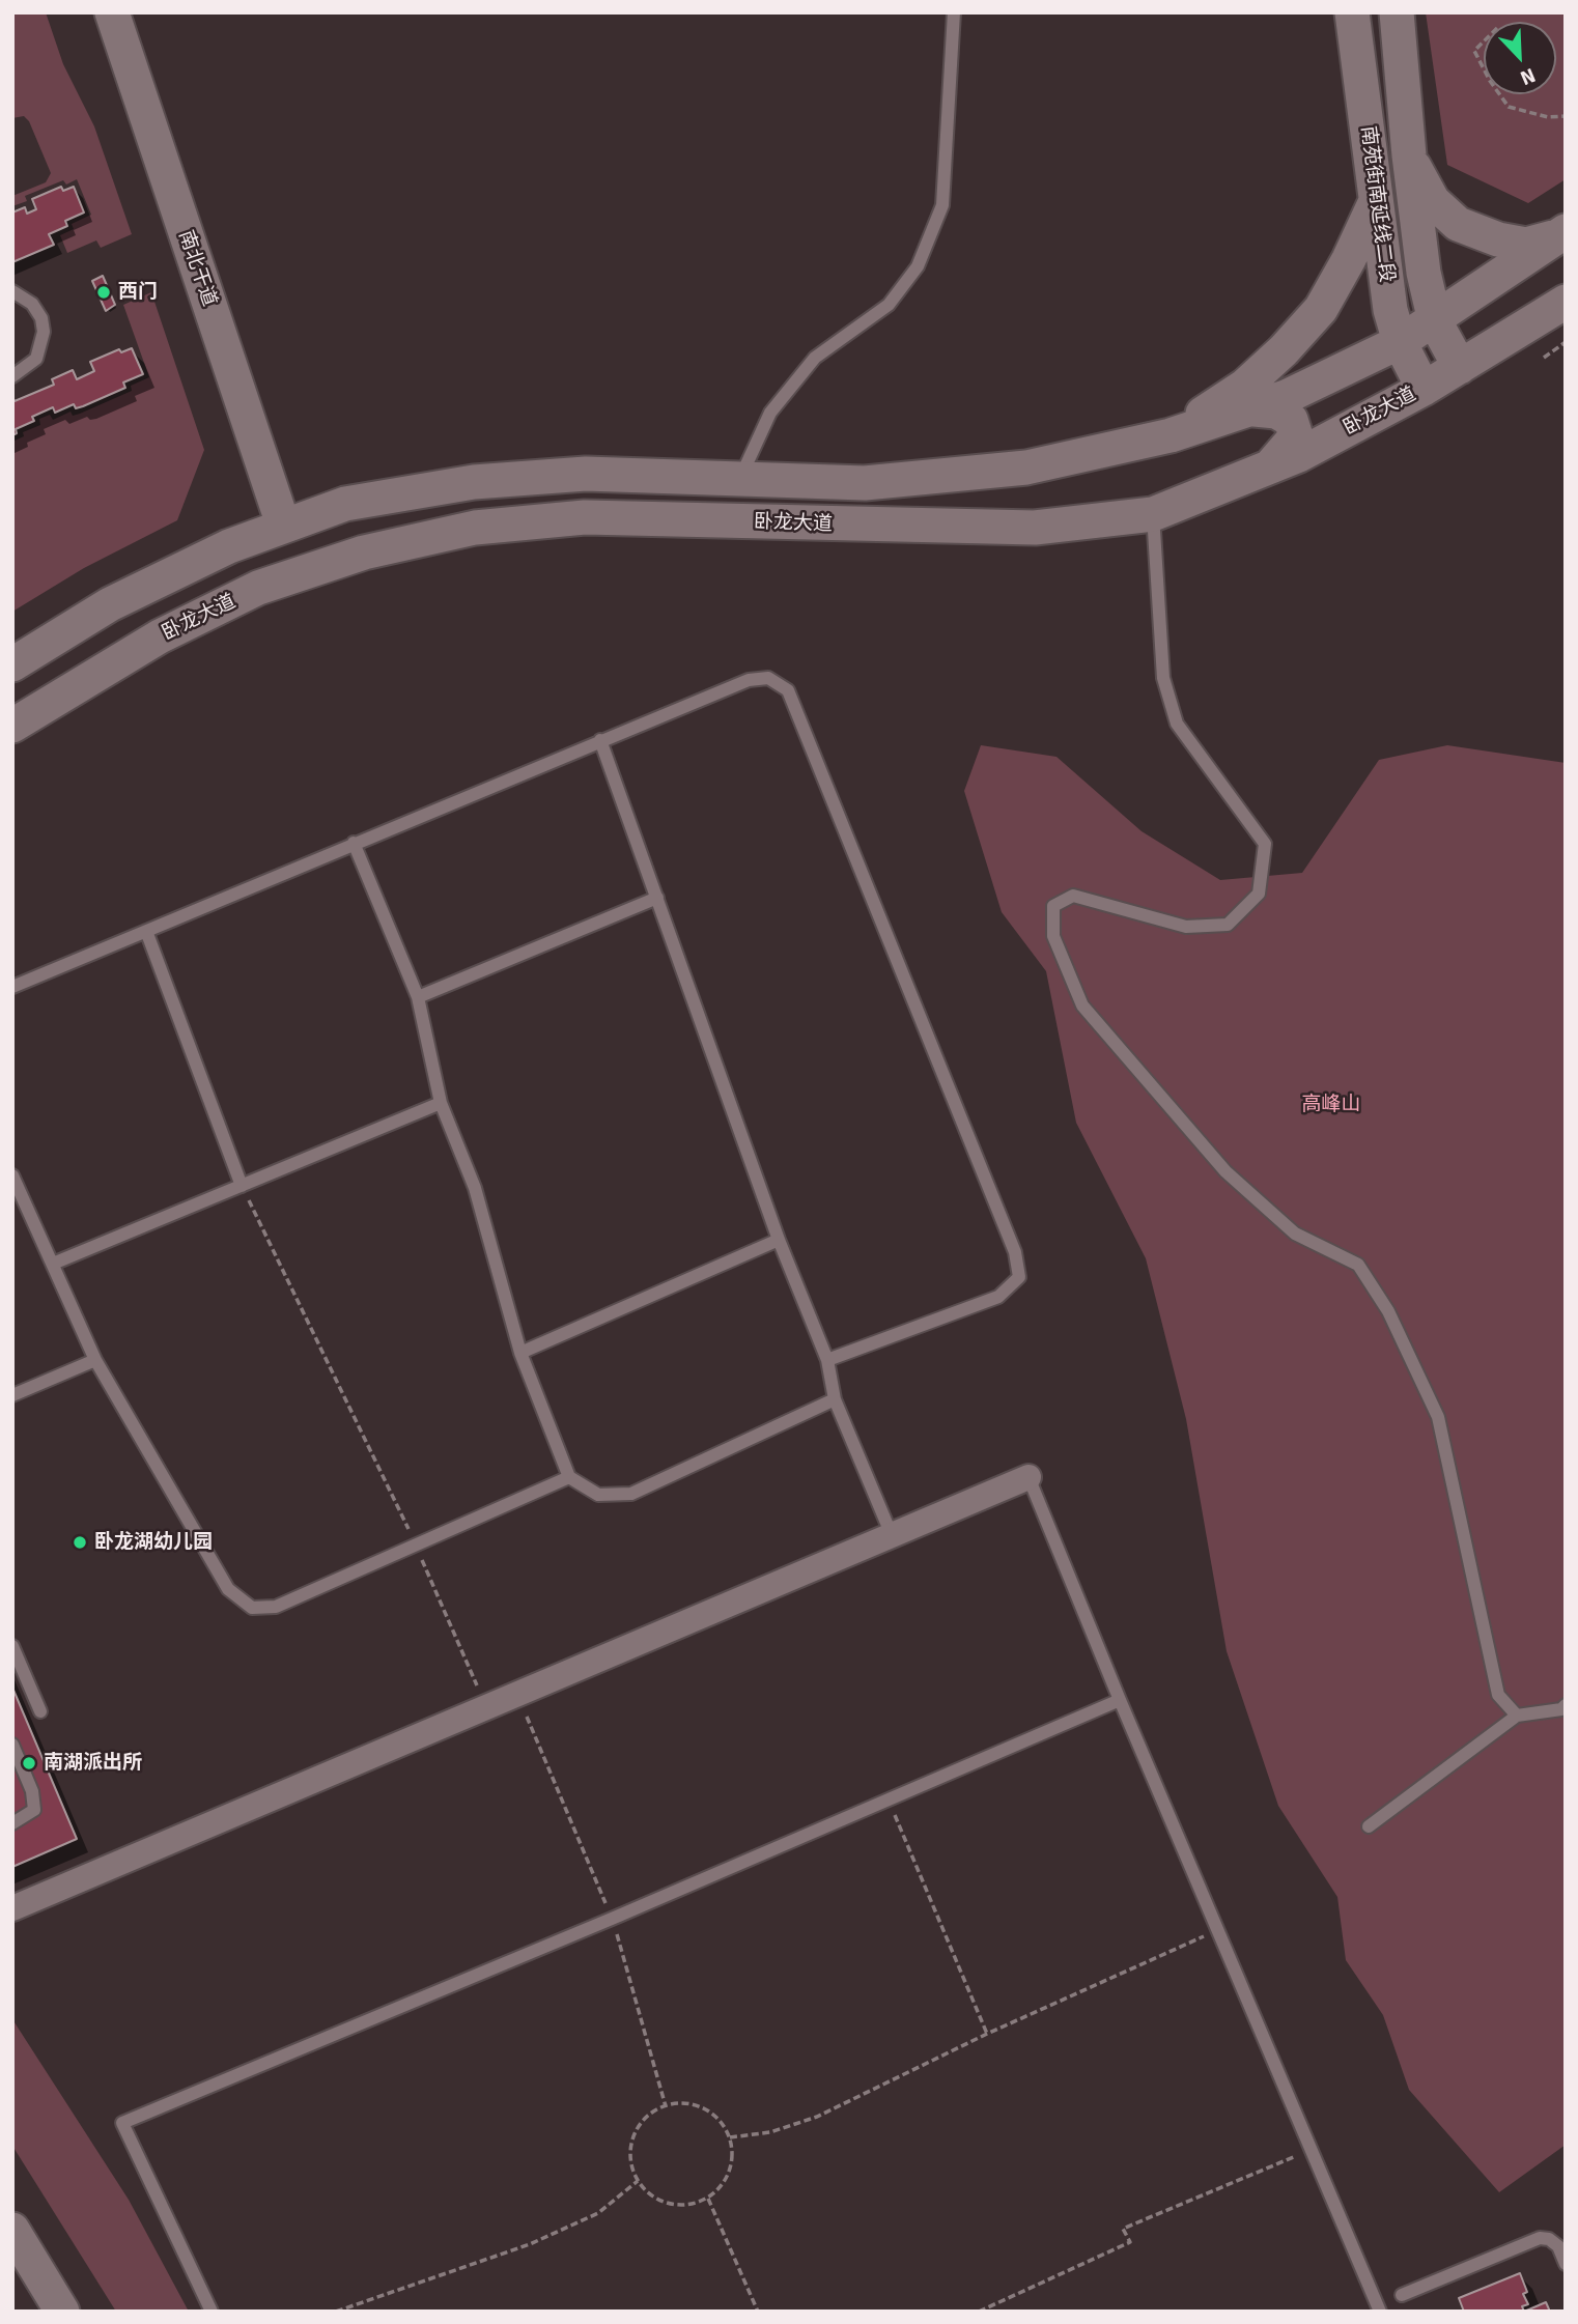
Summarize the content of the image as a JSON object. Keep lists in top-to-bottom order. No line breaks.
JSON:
{"streets":{"main road":["南苑街南延线二段","南北干道","卧龙大道"]},"crossings":[["南苑街南延线二段","卧龙大道"]],"parks":["高峰山"],"places":["西门","卧龙湖幼儿园","南湖派出所"],"north":"bottom right"}
